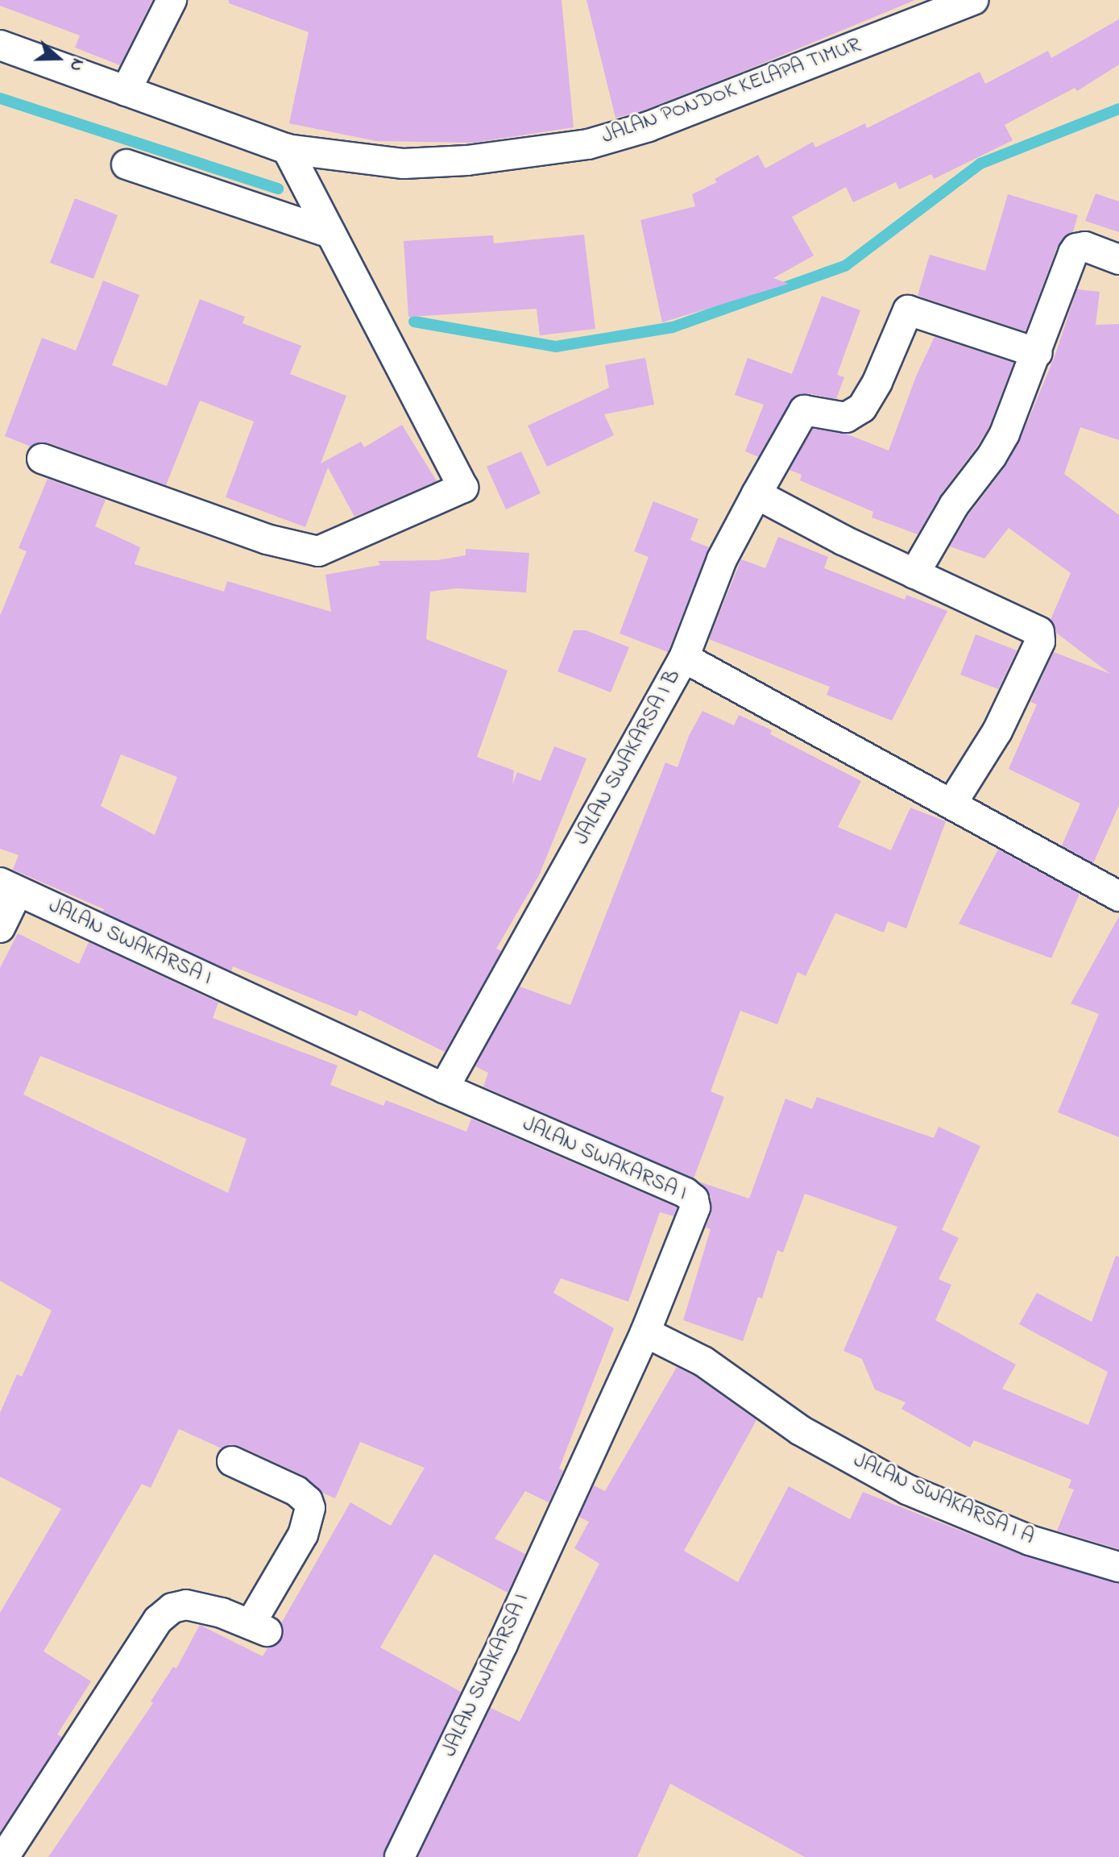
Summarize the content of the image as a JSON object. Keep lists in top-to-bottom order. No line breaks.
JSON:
{"streets":{"street":["JALAN PONDOK KELAPA TIMUR","JALAN SWAKARSA I B","JALAN SWAKARSA I","JALAN SWAKARSA I A"]},"crossings":[["JALAN SWAKARSA I B","JALAN SWAKARSA I"],["JALAN SWAKARSA I","JALAN SWAKARSA I A"]],"north":"right"}
